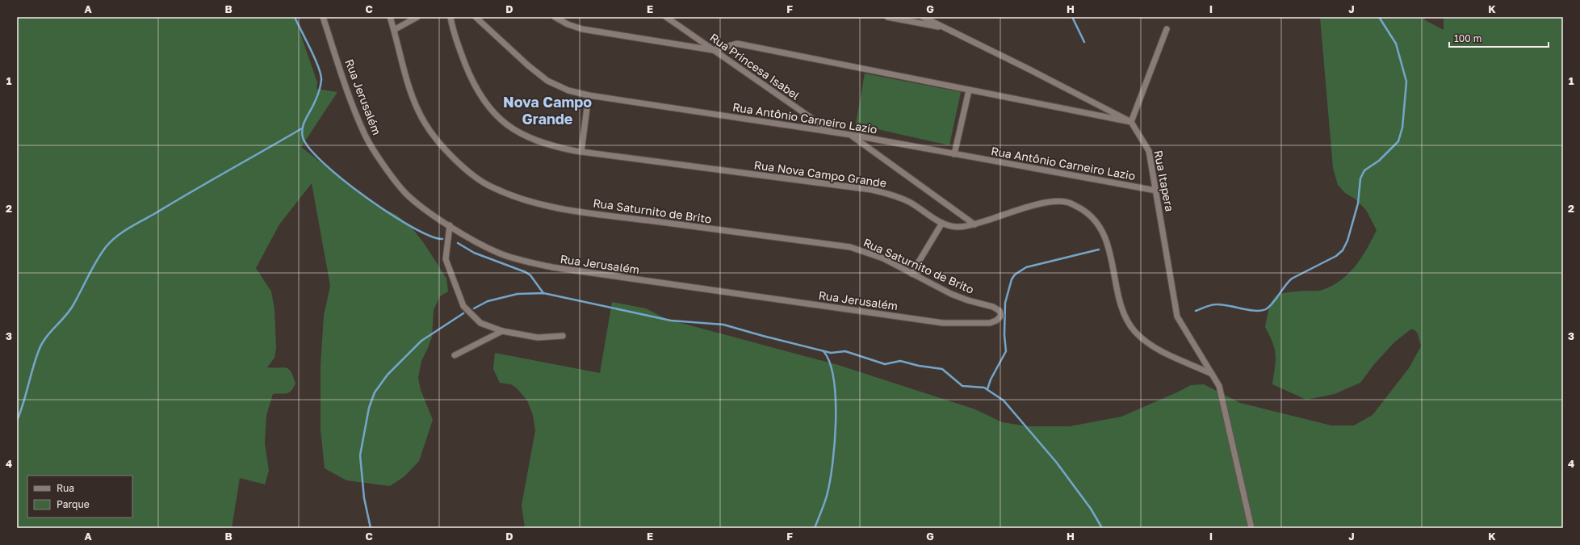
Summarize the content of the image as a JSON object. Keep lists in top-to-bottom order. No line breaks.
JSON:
{"streets":{"street":["Rua Princesa Isabel","Rua Jerusalém","Rua Antônio Carneiro Lazio","Rua Nova Campo Grande","Rua Itapera","Rua Saturnito de Brito"]},"crossings":[["Rua Princesa Isabel","Rua Antônio Carneiro Lazio"],["Rua Jerusalém","Rua Saturnito de Brito"],["Rua Antônio Carneiro Lazio","Rua Itapera"],["Rua Nova Campo Grande","Rua Itapera"]],"districts":["Nova Campo Grande"],"legend":["Rua","Parque"],"scale_bar":"100 m","grid":{"columns":["A","B","C","D","E","F","G","H","I","J","K"],"rows":["1","2","3","4"]}}
